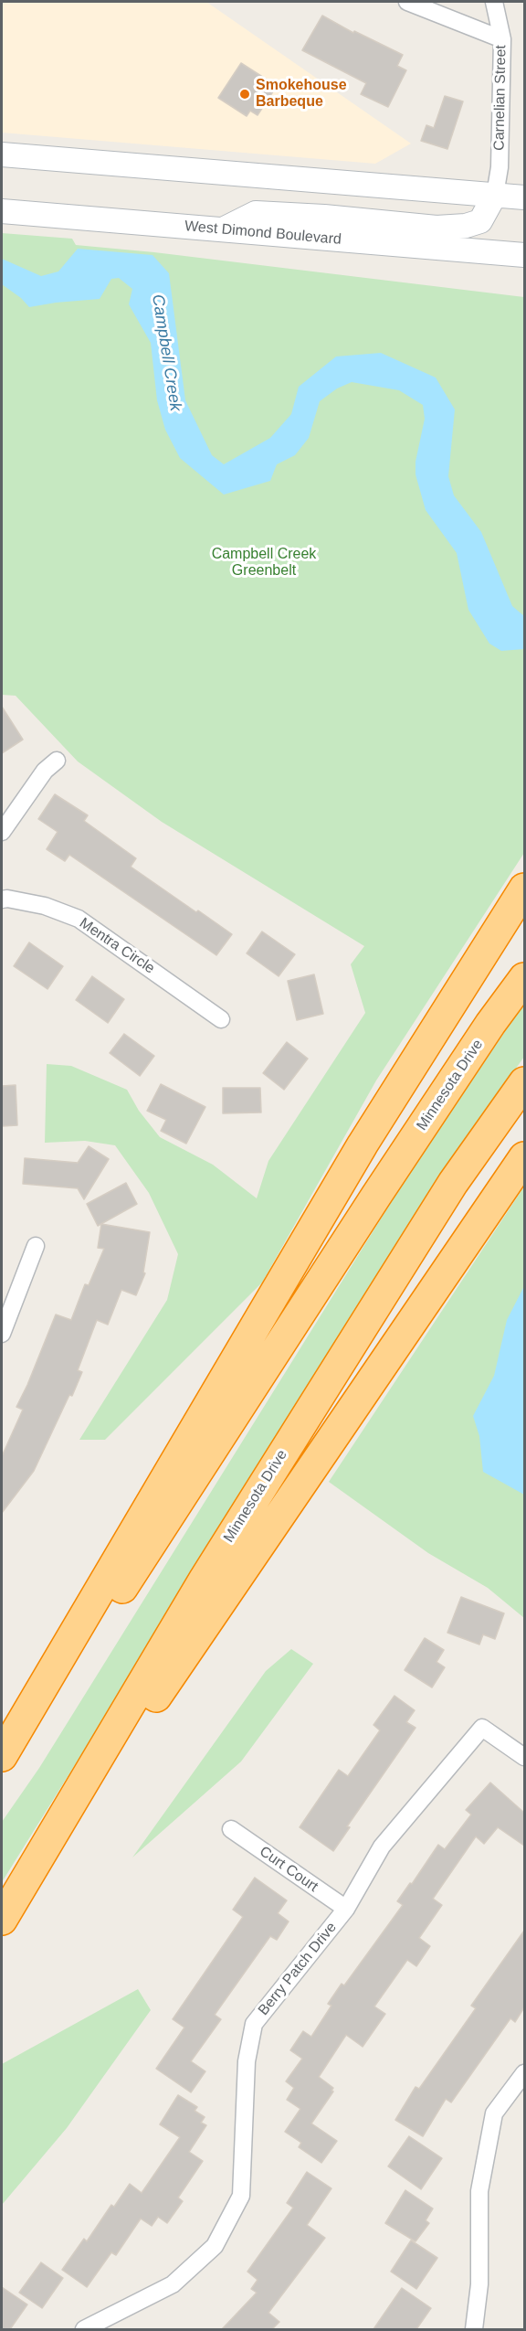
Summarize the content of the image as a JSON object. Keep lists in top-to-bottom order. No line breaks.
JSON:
{"streets":{"highway":["Minnesota Drive"],"main road":["West Dimond Boulevard"],"street":["Carnelian Street","Mentra Circle","Curt Court","Berry Patch Drive"]},"crossings":[["Curt Court","Berry Patch Drive"]],"water":["Campbell Creek"],"parks":["Campbell Creek Greenbelt"],"places":["Smokehouse Barbeque"]}
